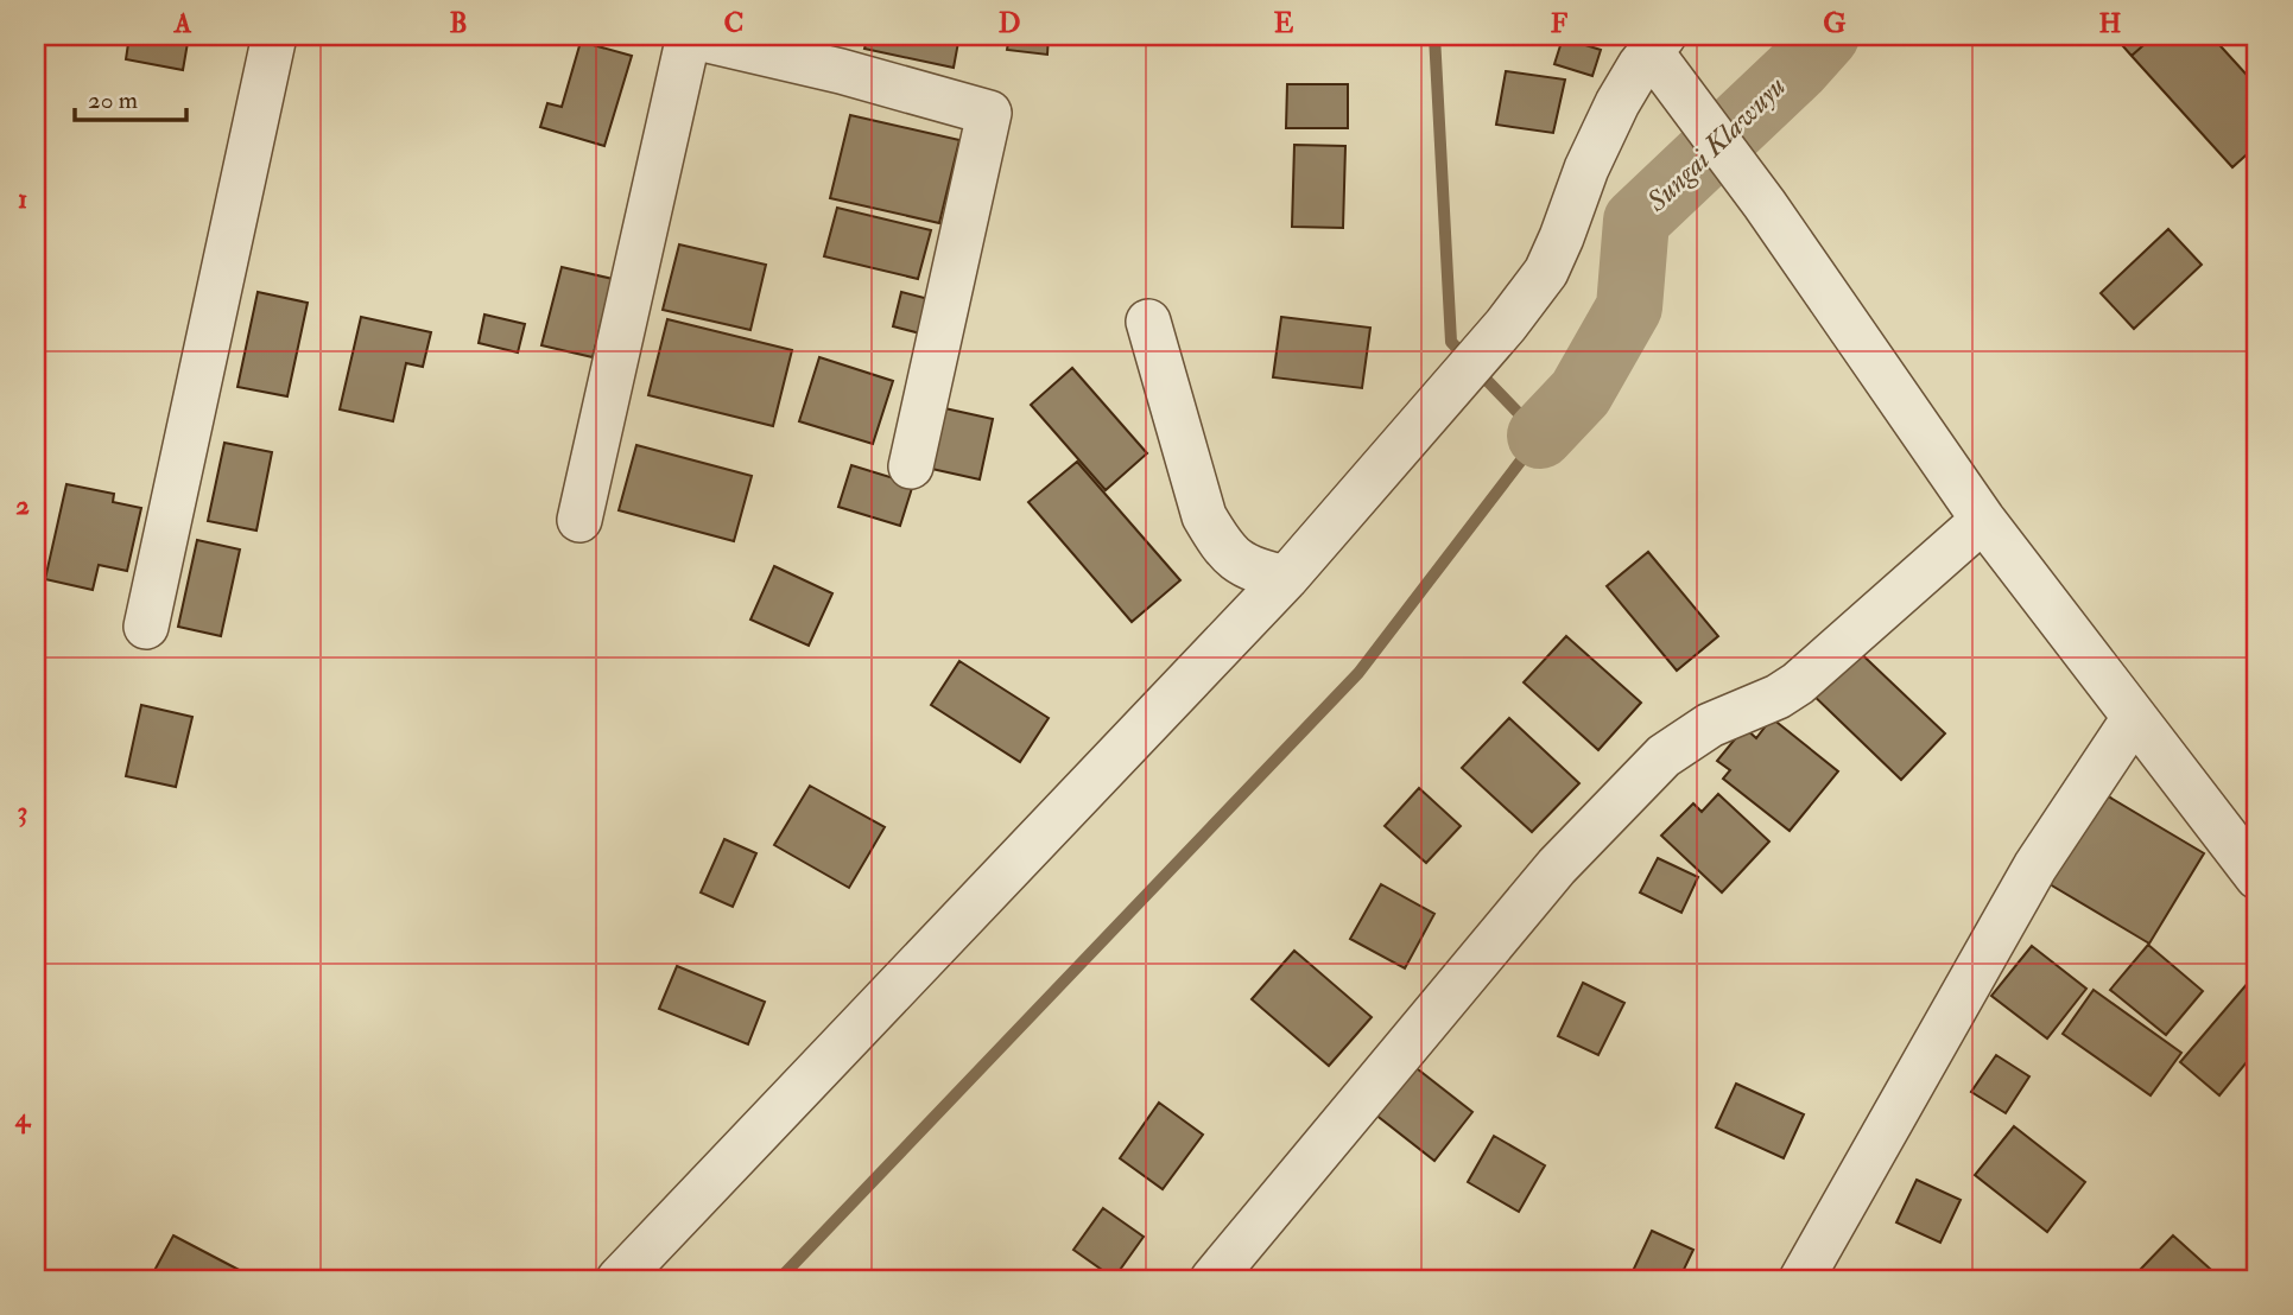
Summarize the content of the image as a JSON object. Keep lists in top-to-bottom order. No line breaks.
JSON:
{"water":["Sungai Klawuyu"],"scale_bar":"20 m","grid":{"columns":["A","B","C","D","E","F","G","H"],"rows":["1","2","3","4"]}}
